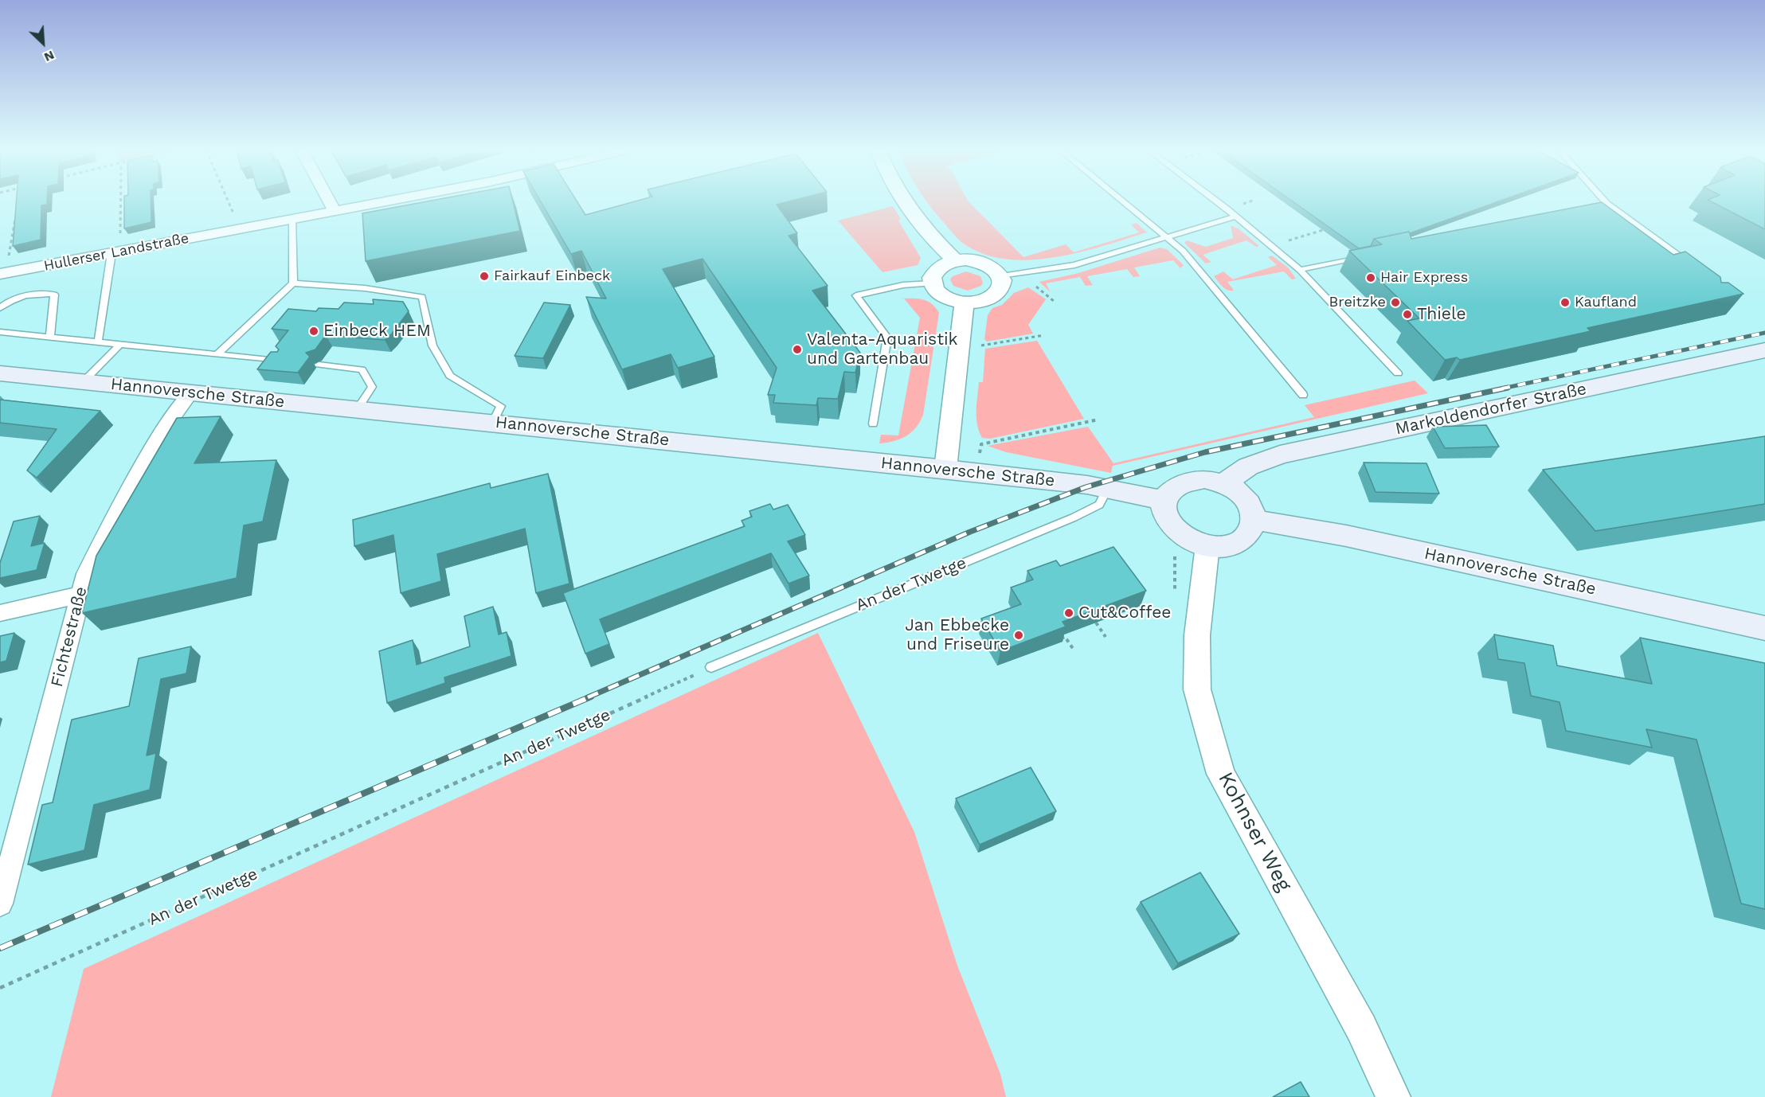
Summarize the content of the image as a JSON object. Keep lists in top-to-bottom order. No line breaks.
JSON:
{"streets":{"main road":["Hannoversche Straße","Markoldendorfer Straße"],"street":["Hullerser Landstraße","Fichtestraße","Kohnser Weg"],"lane":["An der Twetge"]},"crossings":[["Hannoversche Straße","Markoldendorfer Straße"],["Hannoversche Straße","An der Twetge"],["Hannoversche Straße","Fichtestraße"],["Hannoversche Straße","Kohnser Weg"],["Markoldendorfer Straße","Kohnser Weg"]],"places":["Fairkauf Einbeck","Hair Express","Breitzke","Kaufland","Thiele","Einbeck HEM","Valenta-Aquaristik und Gartenbau","Cut&Coffee","Jan Ebbecke und Friseure"],"north":"bottom right"}
